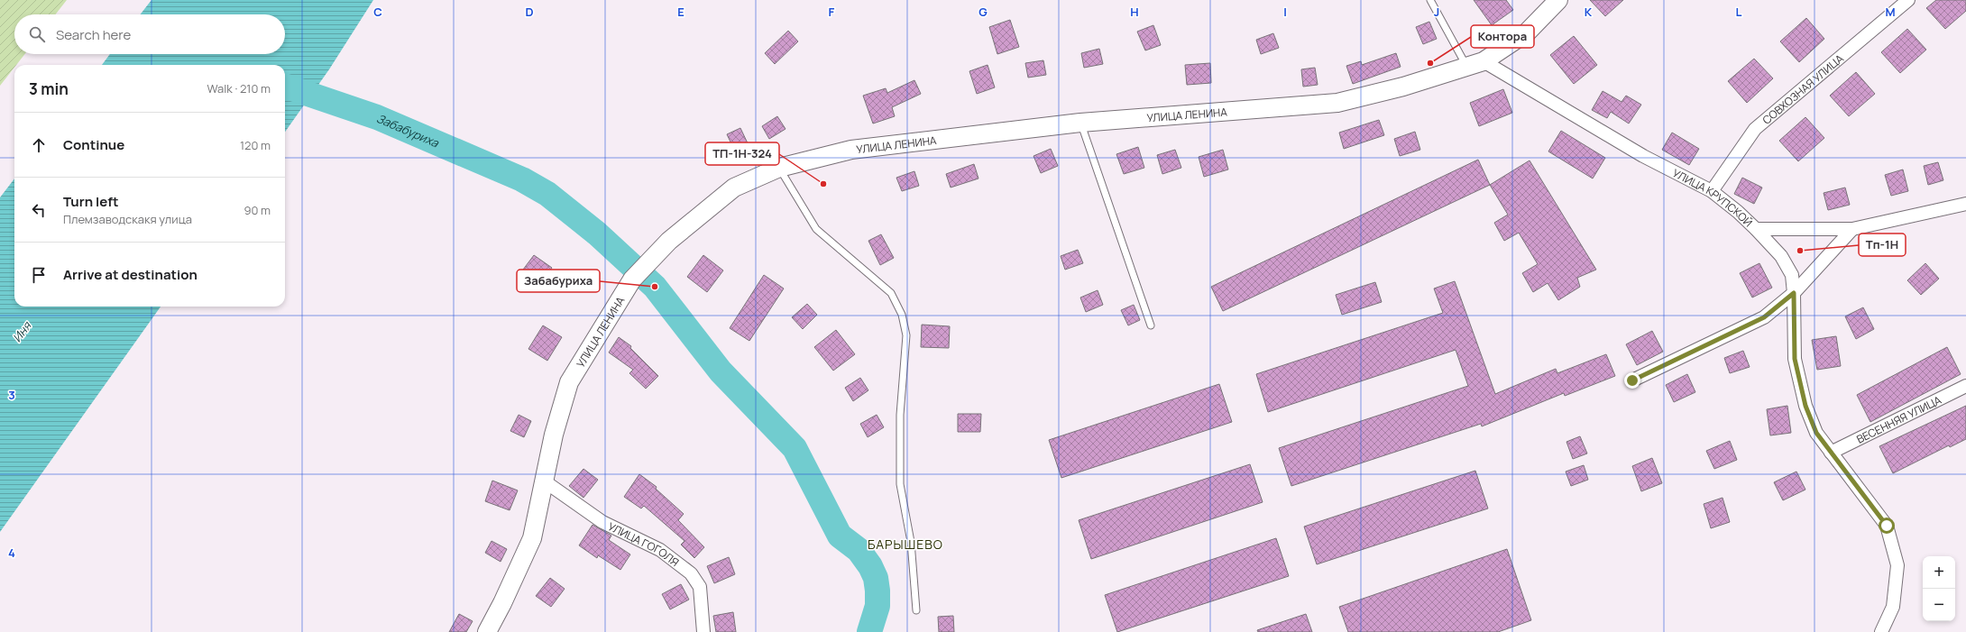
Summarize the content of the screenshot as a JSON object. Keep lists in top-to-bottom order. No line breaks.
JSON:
{"streets":{"main road":["УЛИЦА ЛЕНИНА"],"street":["СОВХОЗНАЯ УЛИЦА","УЛИЦА КРУПСКОЙ","ВЕСЕННЯЯ УЛИЦА","УЛИЦА ГОГОЛЯ"]},"crossings":[["СОВХОЗНАЯ УЛИЦА","УЛИЦА КРУПСКОЙ"],["УЛИЦА ЛЕНИНА","УЛИЦА КРУПСКОЙ"],["УЛИЦА ЛЕНИНА","УЛИЦА ГОГОЛЯ"]],"districts":["БАРЫШЕВО"],"water":["Забабуриха","Иня"],"places":["Контора","ТП-1Н-324","Тп-1Н","Забабуриха"],"page":{"search":"Search here","heading":["3 min","Walk · 210 m"],"list":[["Continue","120 m"],["Turn left","Племзаводскакя улица","90 m"],"Arrive at destination"],"map_buttons":["+","−"]},"grid":{"columns":["C","D","E","F","G","H","I","J","K","L","M"],"rows":["3","4"]}}
